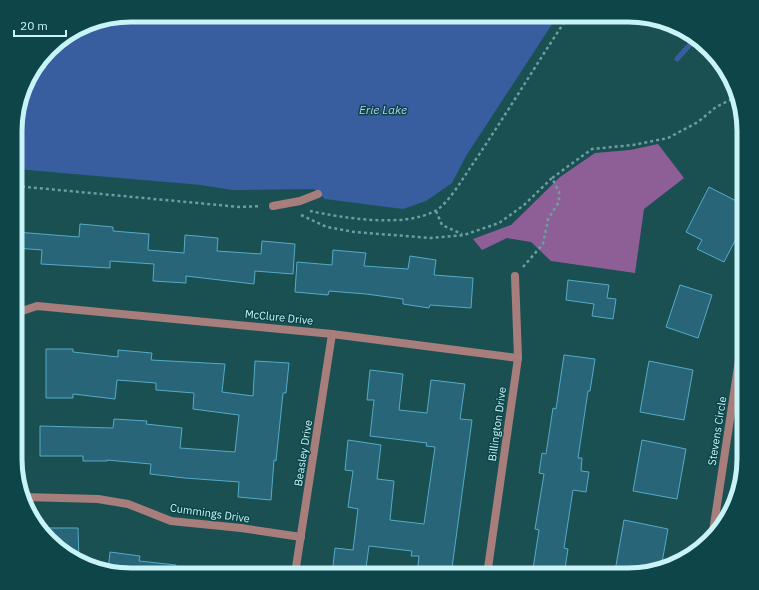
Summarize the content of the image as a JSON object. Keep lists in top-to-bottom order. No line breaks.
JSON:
{"streets":{"street":["McClure Drive","Billington Drive","Stevens Circle","Beasley Drive","Cummings Drive"]},"crossings":[["McClure Drive","Billington Drive"],["McClure Drive","Beasley Drive"],["Beasley Drive","Cummings Drive"]],"water":["Erie Lake"],"scale_bar":"20 m"}
